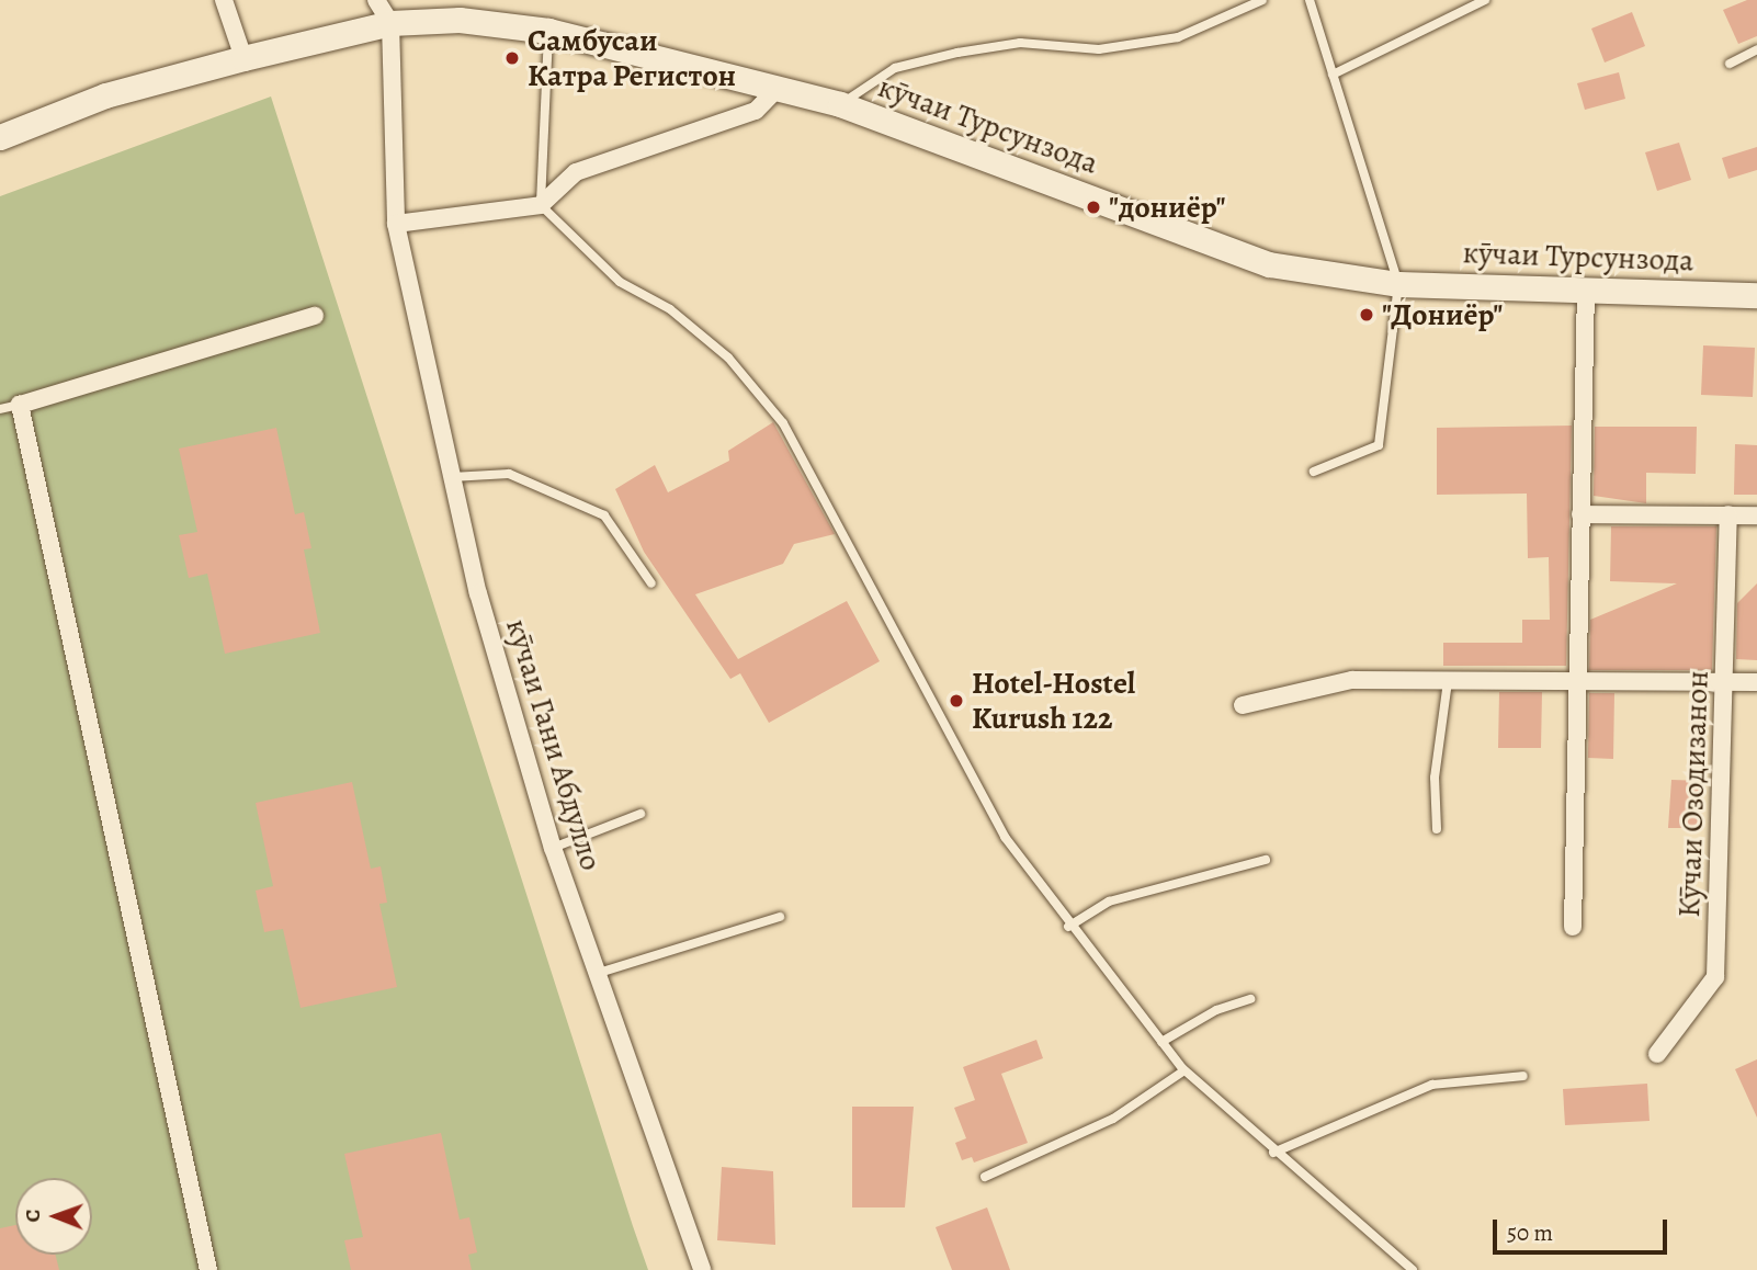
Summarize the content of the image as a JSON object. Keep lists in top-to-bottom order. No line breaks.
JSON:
{"streets":{"main road":["кӯчаи Турсунзода"],"street":["кӯчаи Гани Абдулло","Кӯчаи Озодизанон"]},"crossings":[["кӯчаи Турсунзода","кӯчаи Гани Абдулло"]],"places":["Самбусаи Катра Регистон","\"дониёр\"","\"Дониёр\"","Hotel-Hostel Kurush 122"],"scale_bar":"50 m","north":"left"}
